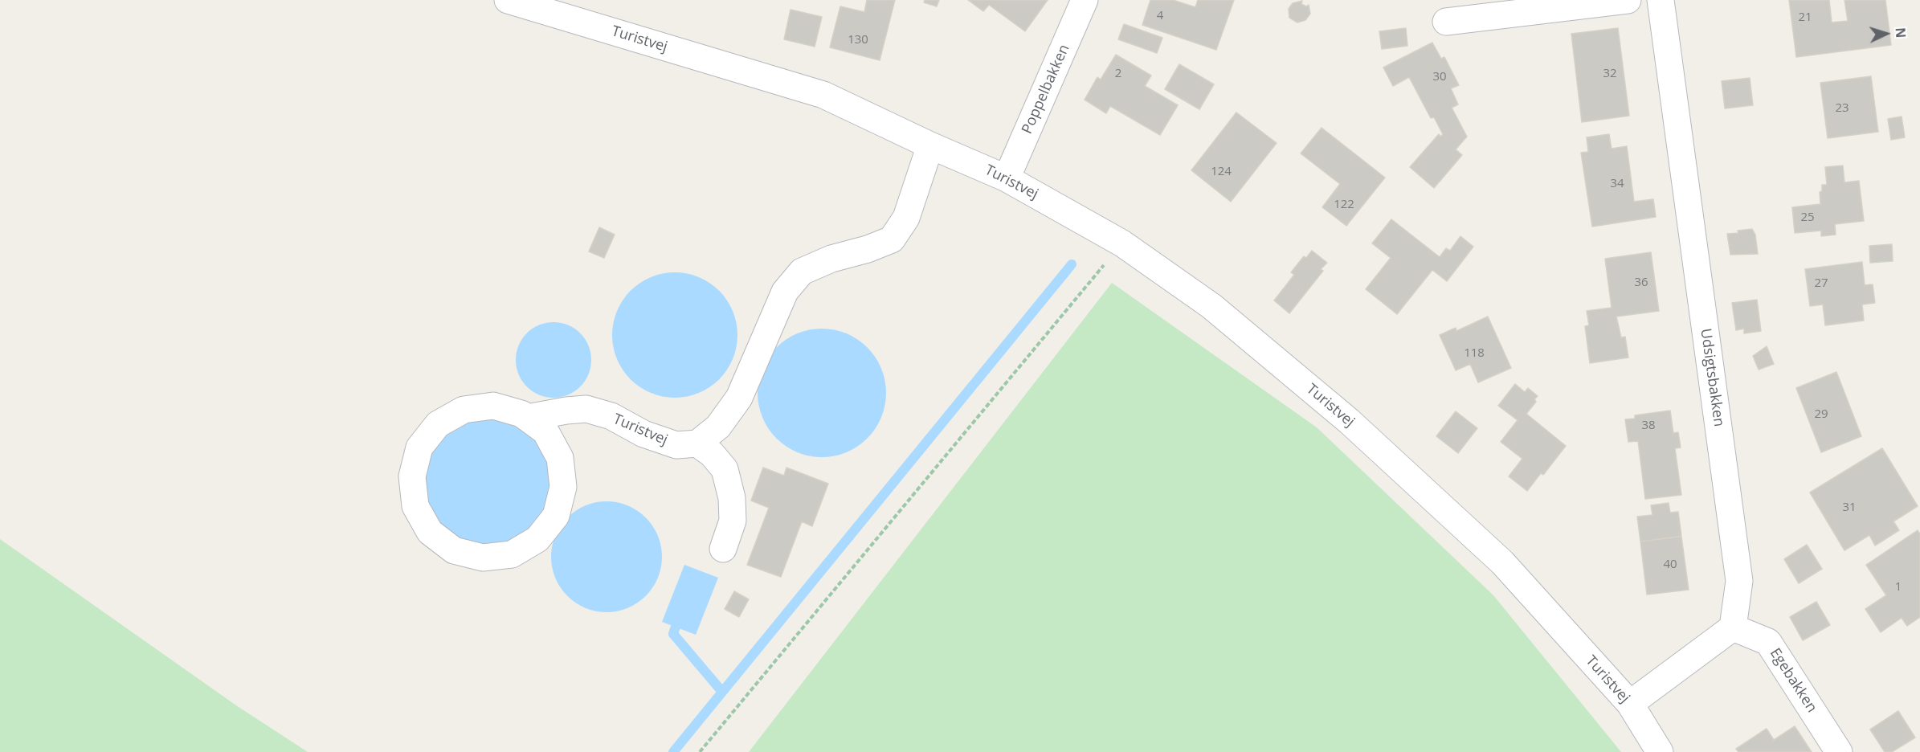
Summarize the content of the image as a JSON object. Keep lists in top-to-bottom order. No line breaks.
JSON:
{"streets":{"street":["Turistvej","Poppelbakken","Udsigtsbakken","Egebakken"]},"crossings":[["Turistvej","Poppelbakken"],["Udsigtsbakken","Egebakken"]],"house_numbers":["4","21","130","2","32","30","23","124","34","122","25","36","27","118","29","38","31","40","1"],"north":"right"}
